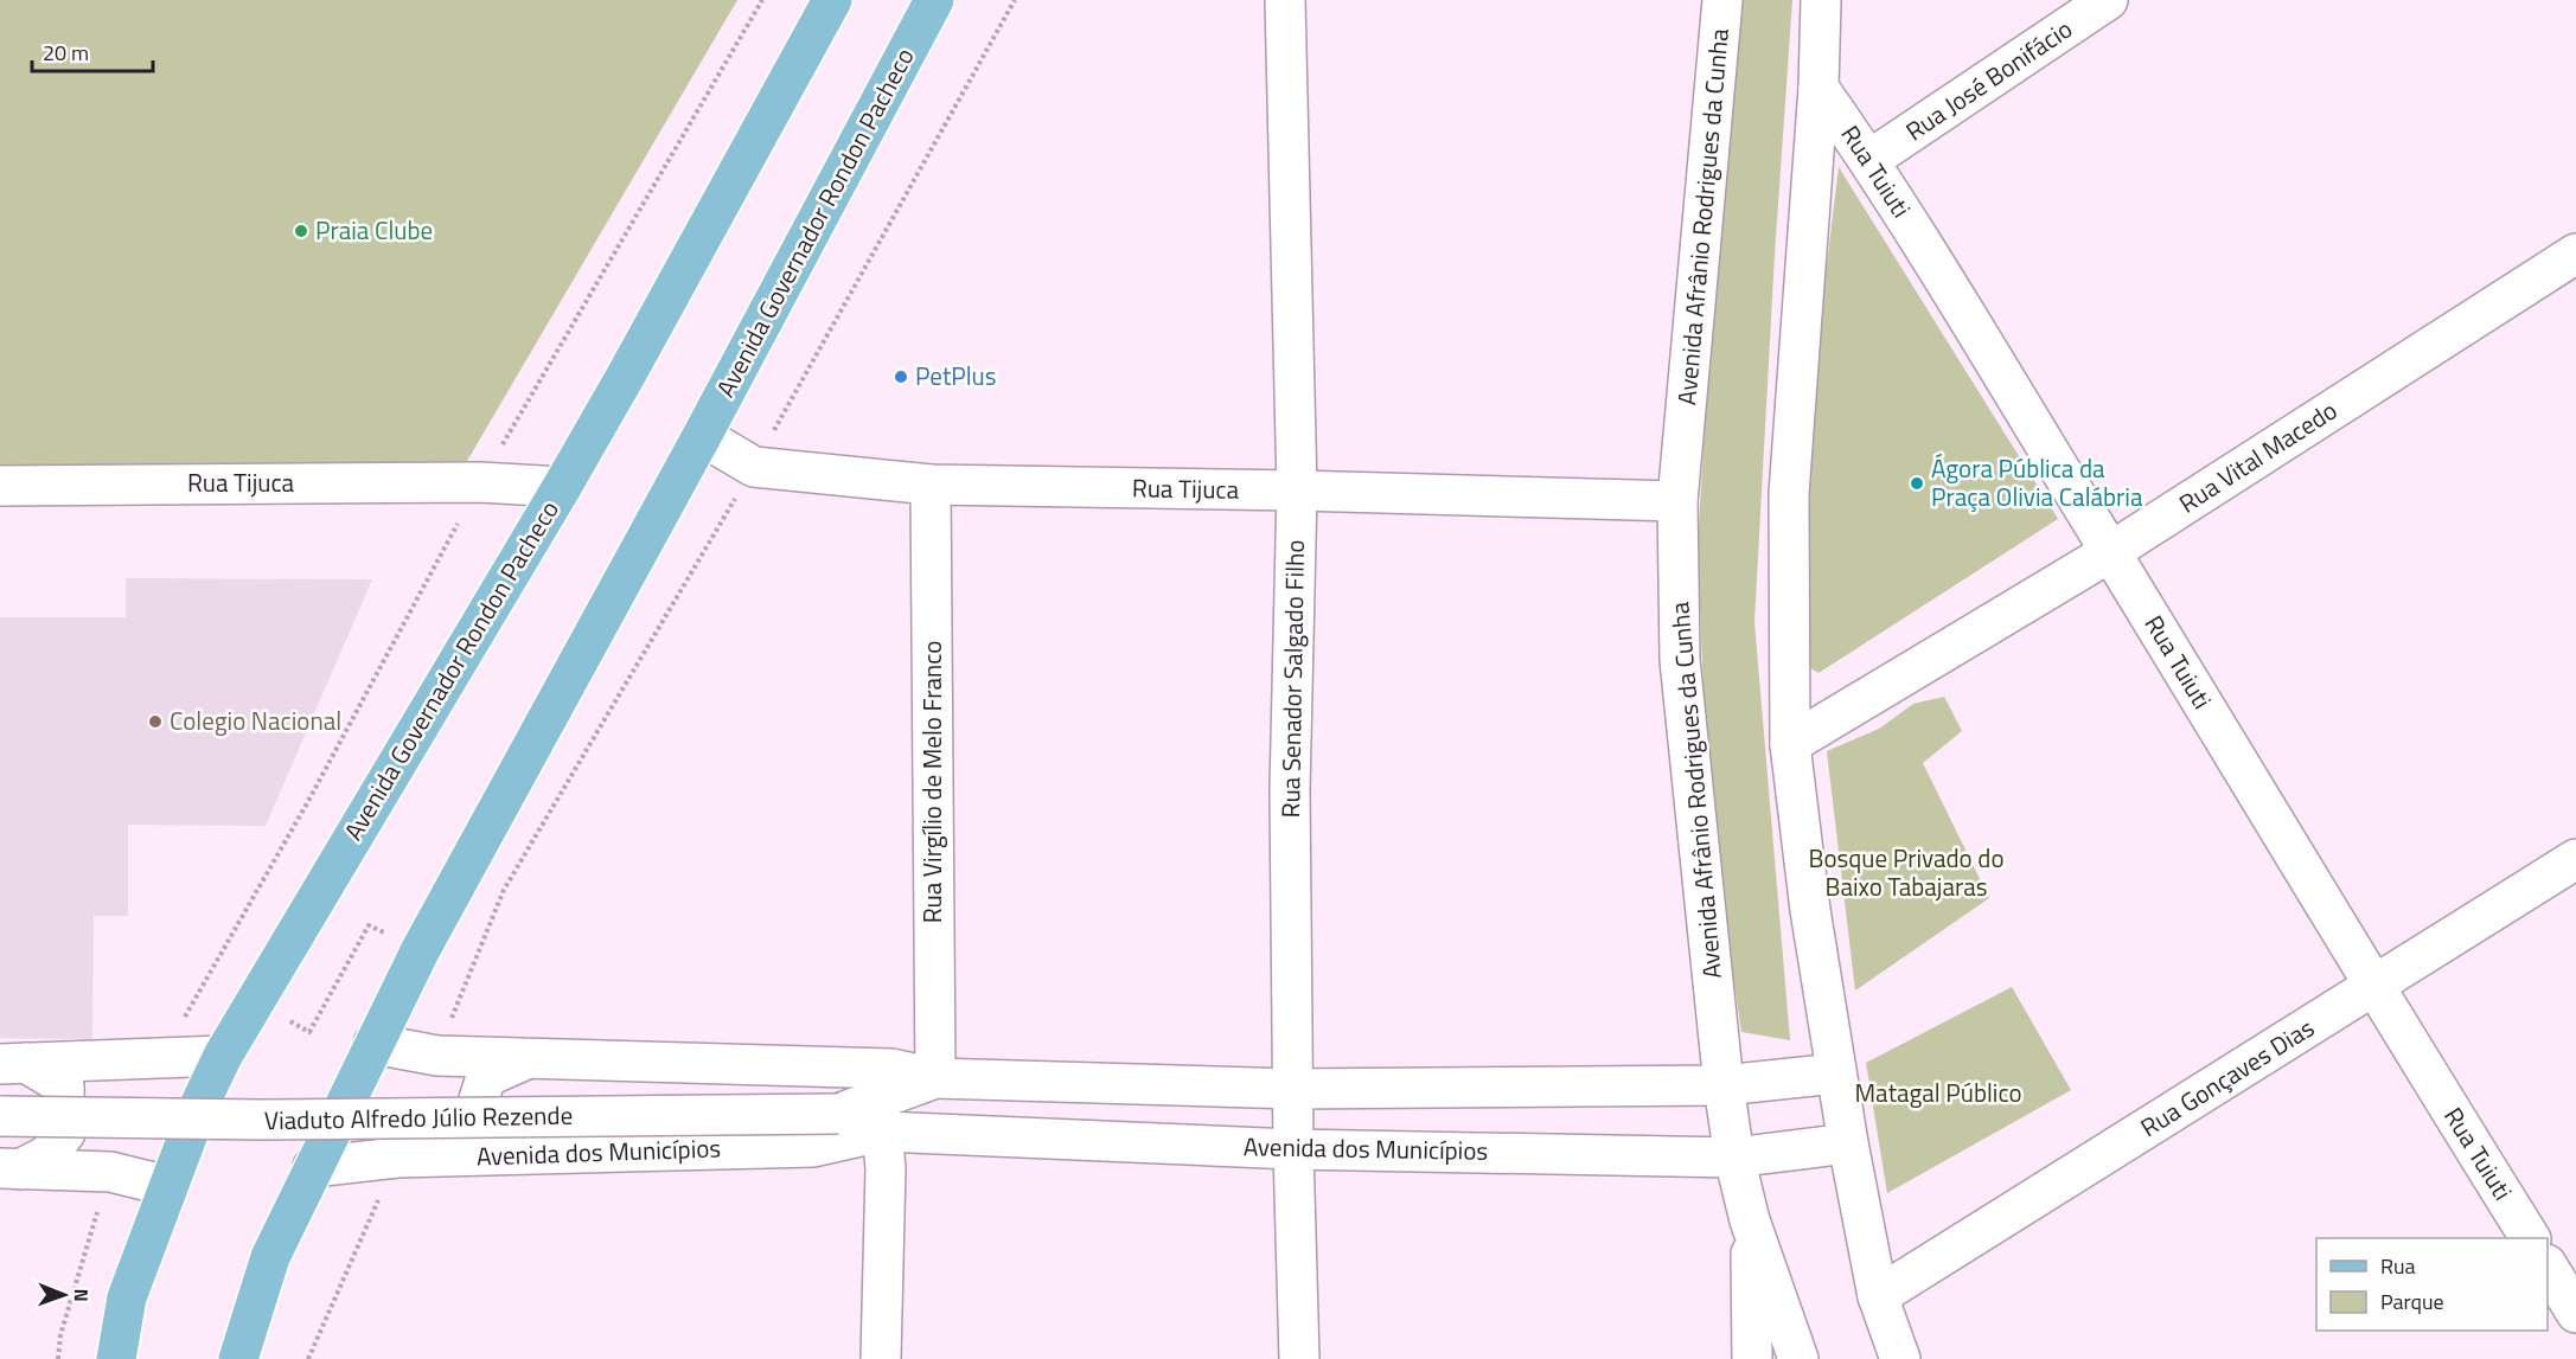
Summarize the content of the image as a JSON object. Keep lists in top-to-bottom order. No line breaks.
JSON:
{"streets":{"main road":["Avenida Governador Rondon Pacheco"],"street":["Rua José Bonifácio","Rua Tuiuti","Avenida Afrânio Rodrigues da Cunha","Rua Vital Macedo","Rua Tijuca","Rua Senador Salgado Filho","Rua Virgílio de Melo Franco","Rua Gonçaves Dias","Viaduto Alfredo Júlio Rezende","Avenida dos Municípios"]},"crossings":[["Rua José Bonifácio","Rua Tuiuti"],["Rua Tuiuti","Rua Vital Macedo"],["Rua Tuiuti","Rua Gonçaves Dias"],["Avenida Afrânio Rodrigues da Cunha","Rua Tijuca"],["Avenida Afrânio Rodrigues da Cunha","Avenida dos Municípios"],["Avenida Governador Rondon Pacheco","Rua Tijuca"],["Avenida Governador Rondon Pacheco","Avenida dos Municípios"],["Rua Tijuca","Rua Senador Salgado Filho"],["Rua Tijuca","Rua Virgílio de Melo Franco"],["Rua Senador Salgado Filho","Avenida dos Municípios"],["Viaduto Alfredo Júlio Rezende","Avenida dos Municípios"]],"parks":["Bosque Privado do Baixo Tabajaras","Matagal Público"],"places":["Praia Clube","PetPlus","Ágora Pública da Praça Olivia Calábria","Colegio Nacional"],"legend":["Rua","Parque"],"scale_bar":"20 m","north":"right"}
